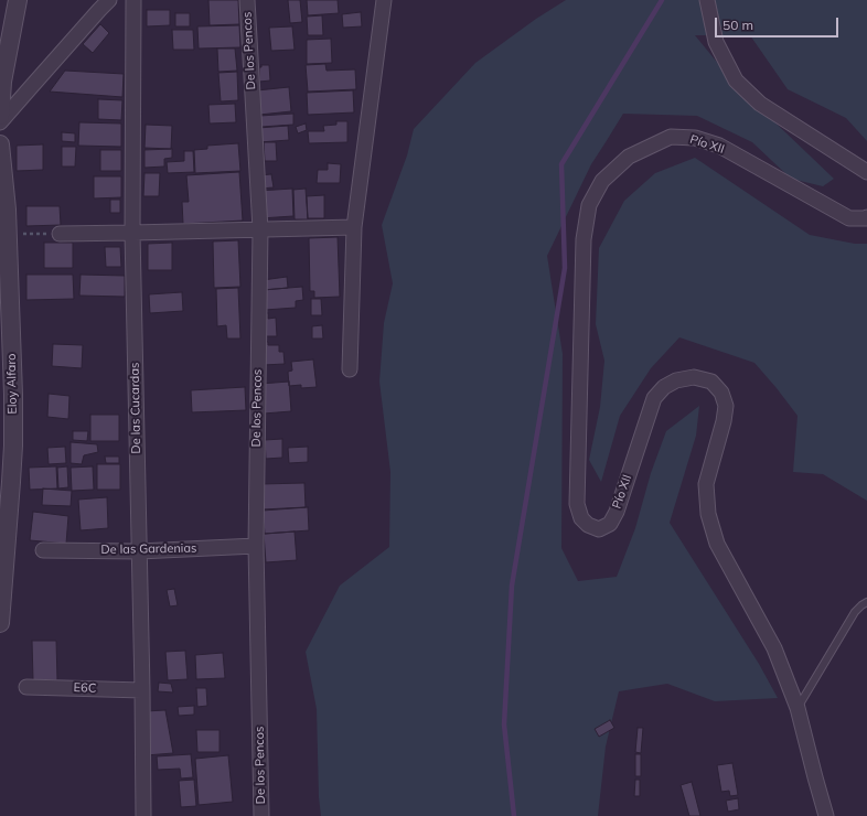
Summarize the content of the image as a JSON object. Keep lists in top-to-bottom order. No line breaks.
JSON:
{"streets":{"street":["De los Pencos","Pío XII","Eloy Alfaro","De las Cucardas","De las Gardenias","E6C"]},"crossings":[["De los Pencos","De las Gardenias"],["De las Cucardas","De las Gardenias"],["De las Cucardas","E6C"]],"scale_bar":"50 m"}
